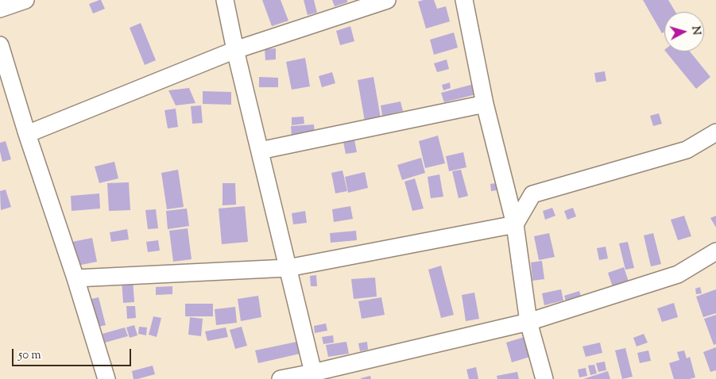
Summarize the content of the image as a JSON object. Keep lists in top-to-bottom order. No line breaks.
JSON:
{"scale_bar":"50 m","north":"right"}
